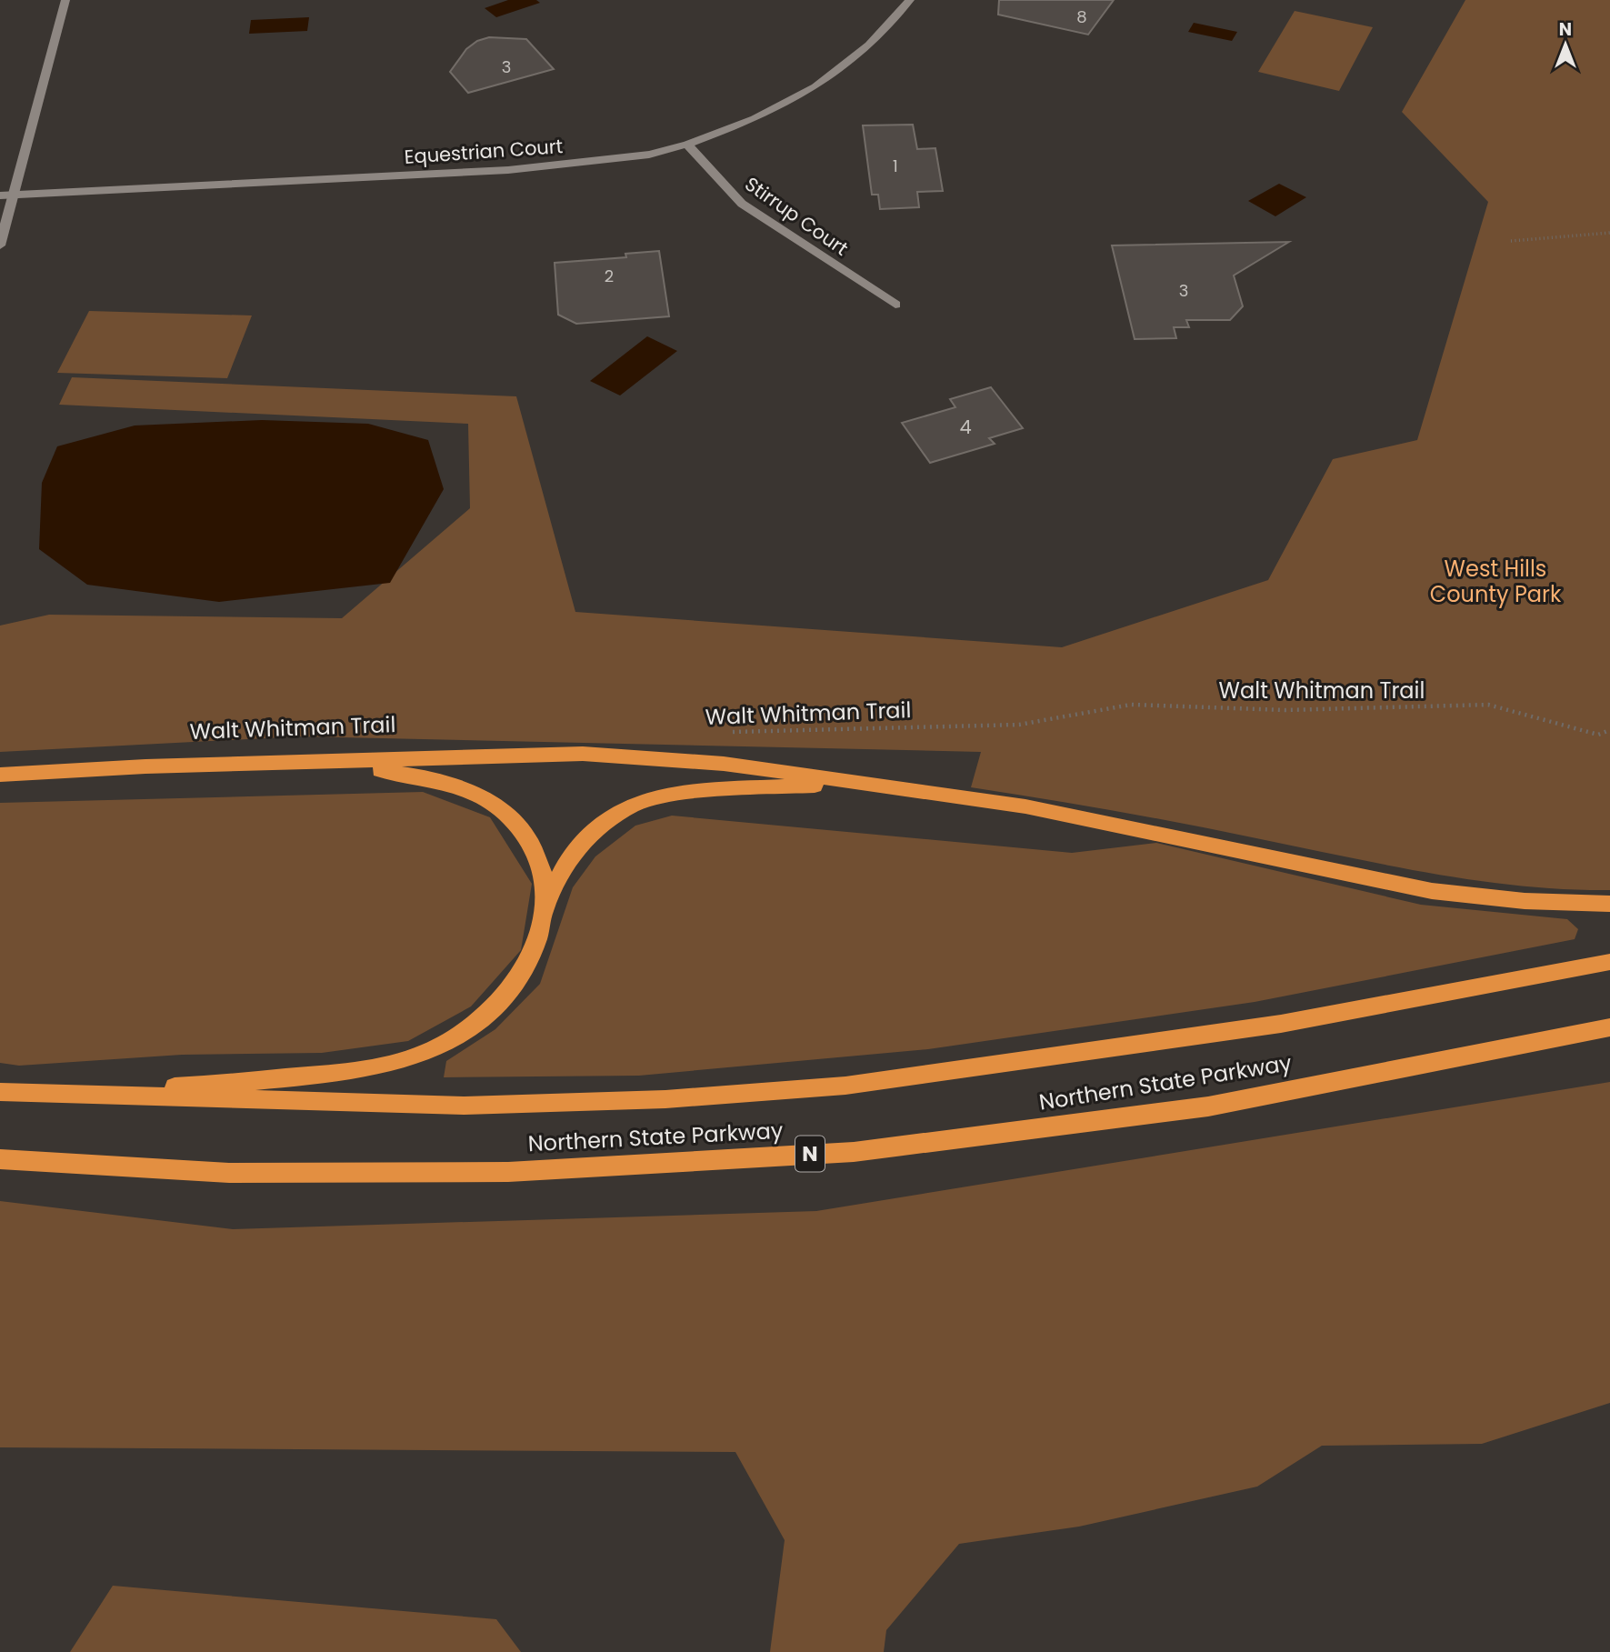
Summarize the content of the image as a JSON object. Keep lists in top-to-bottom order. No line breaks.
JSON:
{"streets":{"highway":["Northern State Parkway","N"],"street":["Equestrian Court","Stirrup Court"],"path":["Walt Whitman Trail"]},"crossings":[["Equestrian Court","Stirrup Court"]],"parks":["West Hills County Park"],"house_numbers":["8","3","1","2","3","4"],"north":"top"}
